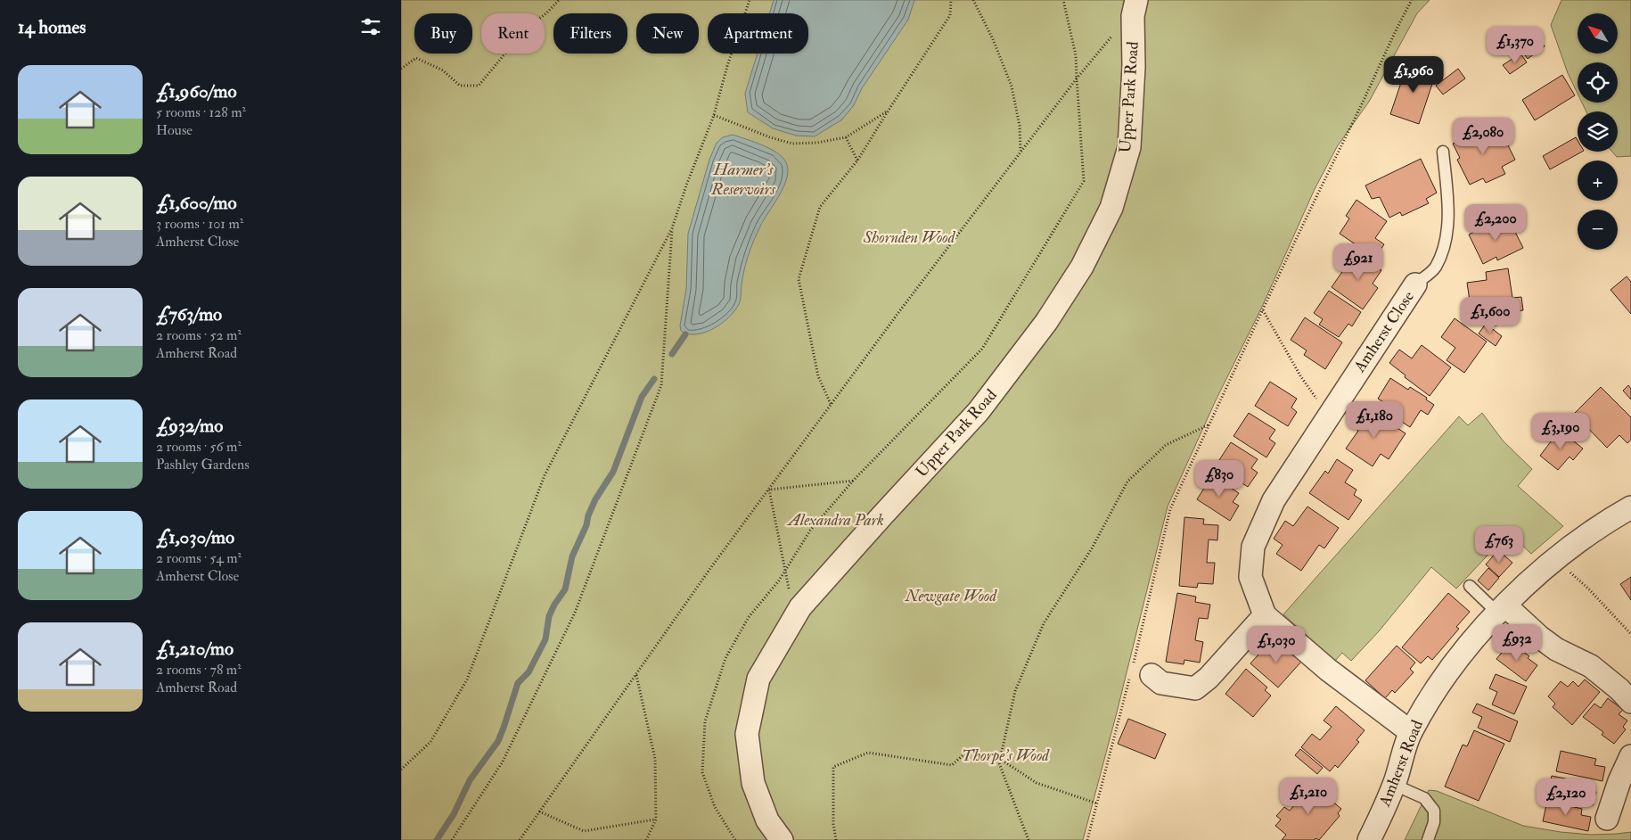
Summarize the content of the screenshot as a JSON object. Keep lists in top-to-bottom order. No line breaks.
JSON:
{"streets":{"street":["Upper Park Road","Amherst Close","Amherst Road"]},"crossings":[["Amherst Close","Amherst Road"]],"water":["Harmer's Reservoirs"],"parks":["Shornden Wood","Alexandra Park","Newgate Wood","Thorpe's Wood"],"north":"top left","page":{"heading":"14 homes","map_buttons":["+","−"],"chip":["Buy","Rent","Filters","New","Apartment"],"price":["£1,370","£1,960","£2,080","£2,200","£921","£1,600","£1,180","£3,190","£830","£763","£932","£1,030","£1,210","£2,120"],"list":[{"name":"£1,960/mo","note":"5 rooms · 128 m² · House"},{"name":"£1,600/mo","note":"3 rooms · 101 m² · Amherst Close"},{"name":"£763/mo","note":"2 rooms · 52 m² · Amherst Road"},{"name":"£932/mo","note":"2 rooms · 56 m² · Pashley Gardens"},{"name":"£1,030/mo","note":"2 rooms · 54 m² · Amherst Close"},{"name":"£1,210/mo","note":"2 rooms · 78 m² · Amherst Road"}]}}
